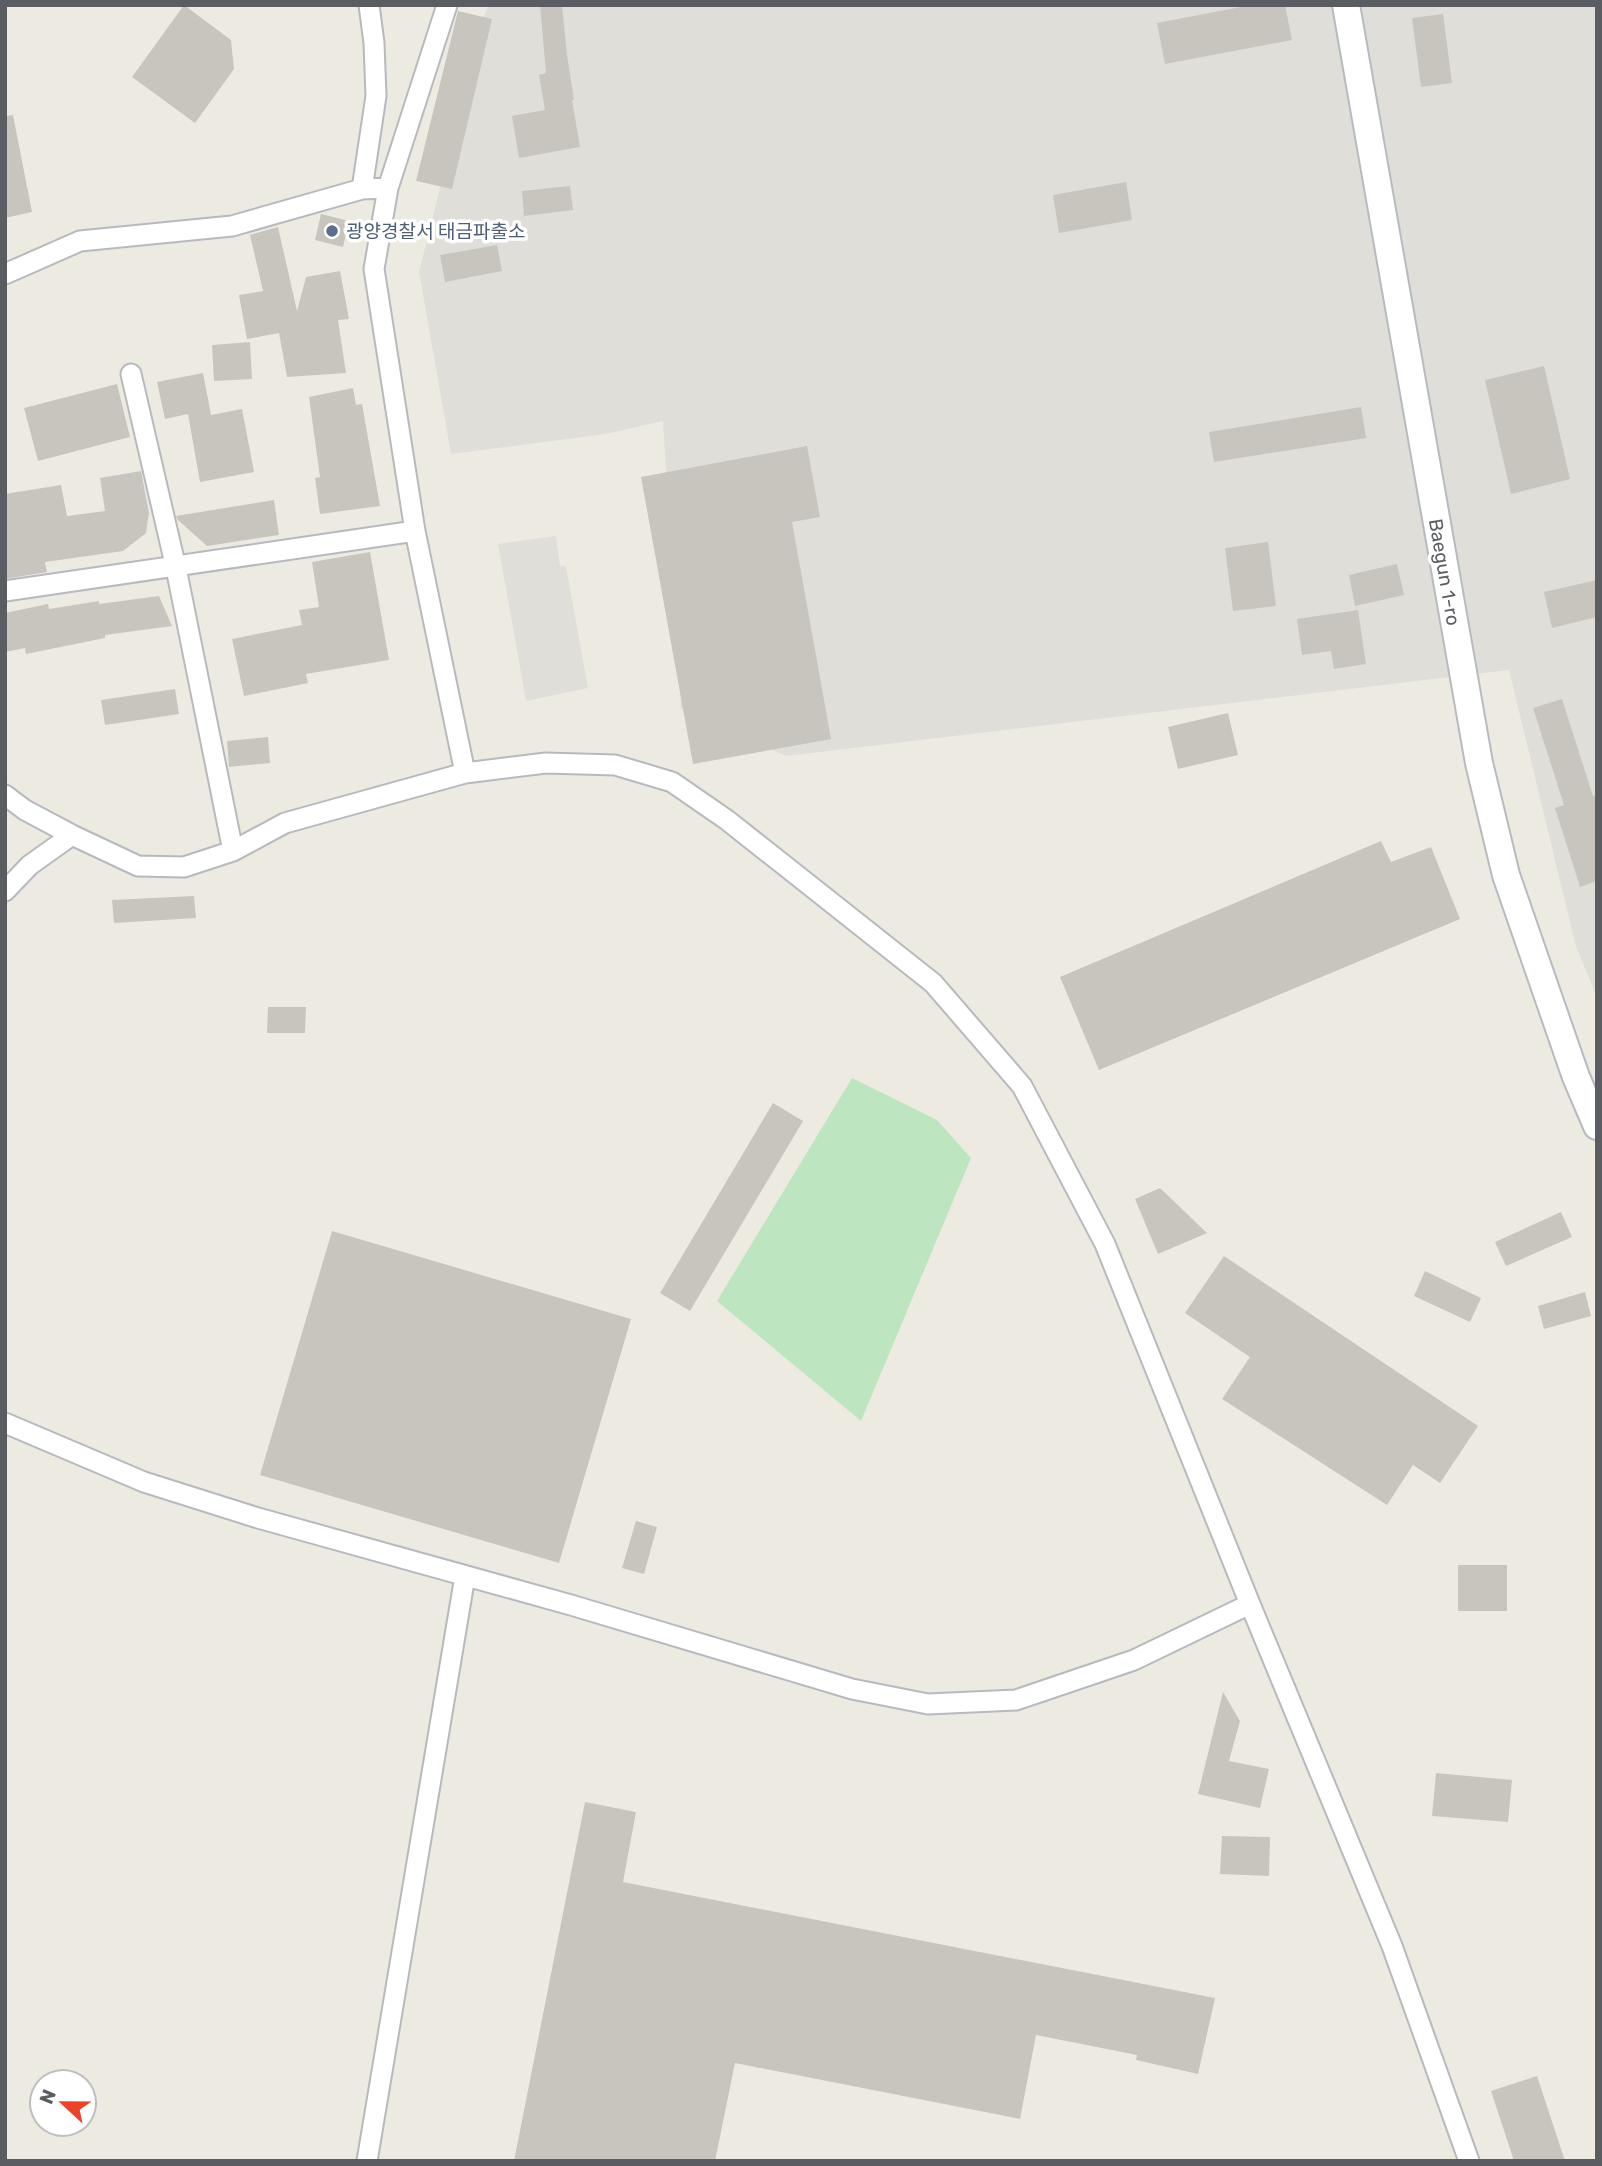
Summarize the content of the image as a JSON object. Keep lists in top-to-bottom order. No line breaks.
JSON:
{"streets":{"main road":["Baegun 1-ro"]},"places":["광양경찰서 태금파출소"],"north":"left"}
